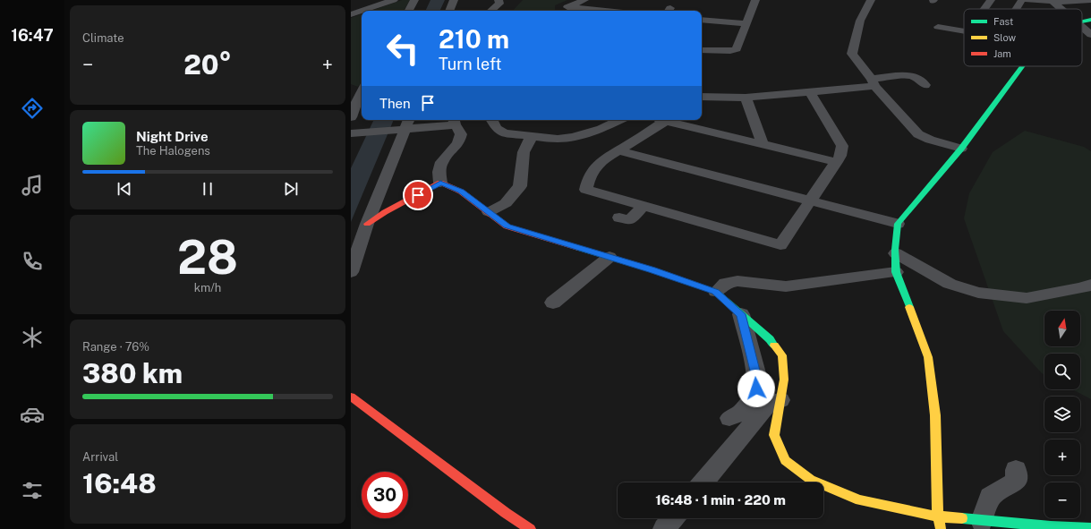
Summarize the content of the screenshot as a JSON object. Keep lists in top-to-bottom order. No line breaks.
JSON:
{"legend":["Fast","Slow","Jam"],"north":"top","page":{"tabs":"16:47","tile":["Climate",["28","km/h"],["Range · 76%","380 km"],["Arrival","16:48"]],"turn":["210 m","Turn left"],"heat":["−","20°","+"],"then":"Then","song":["Night Drive","The Halogens"],"map_buttons":["+","−"],"limit":"30","trip":"16:48 · 1 min · 220 m"}}
